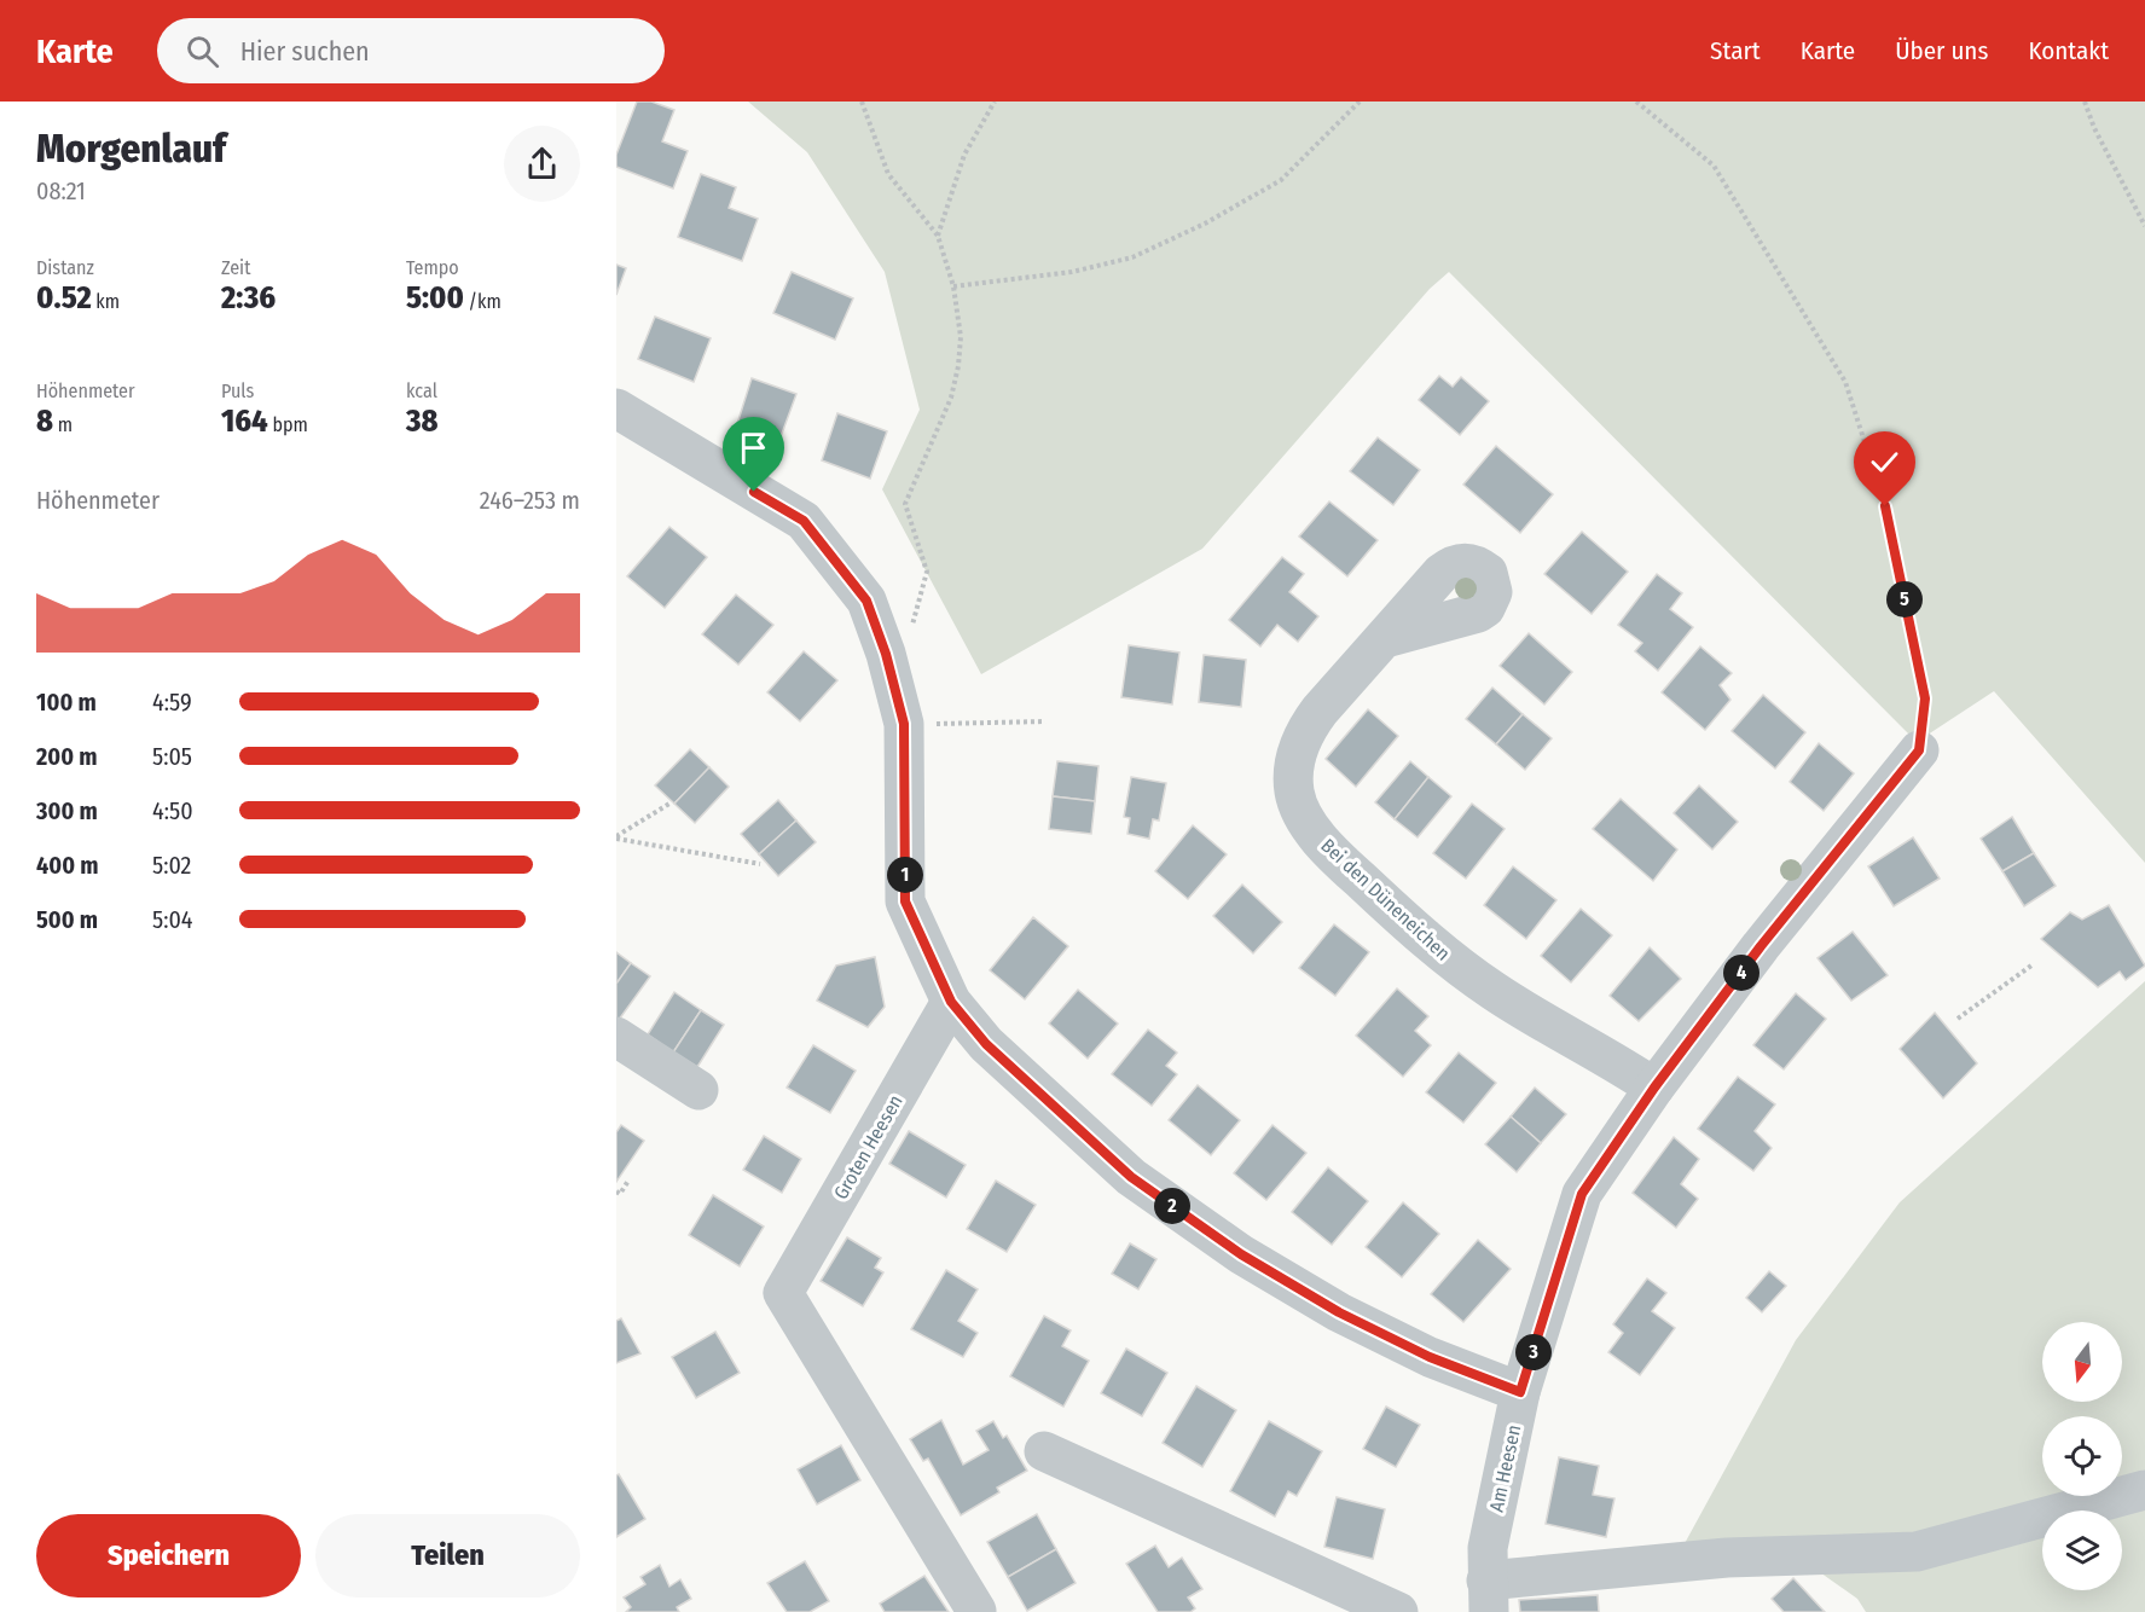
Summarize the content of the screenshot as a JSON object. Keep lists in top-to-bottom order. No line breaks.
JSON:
{"streets":{"street":["Bei den Düneneichen","Groten Heesen","Am Heesen"]},"crossings":[["Bei den Düneneichen","Am Heesen"]],"north":"bottom","page":{"header":"Karte","search":"Hier suchen","nav":["Start","Karte","Über uns","Kontakt"],"heading":["Morgenlauf","08:21"],"stats":[["Distanz","0.52 km"],["Zeit","2:36"],["Tempo","5:00 /km"],["Höhenmeter","8 m"],["Puls","164 bpm"],["kcal","38"]],"chart":["Höhenmeter","246–253 m"],"pins":["5","1","4","2","3"],"list":[{"name":"100 m","note":"4:59"},{"name":"200 m","note":"5:05"},{"name":"300 m","note":"4:50"},{"name":"400 m","note":"5:02"},{"name":"500 m","note":"5:04"}],"buttons":["Speichern","Teilen"]}}
